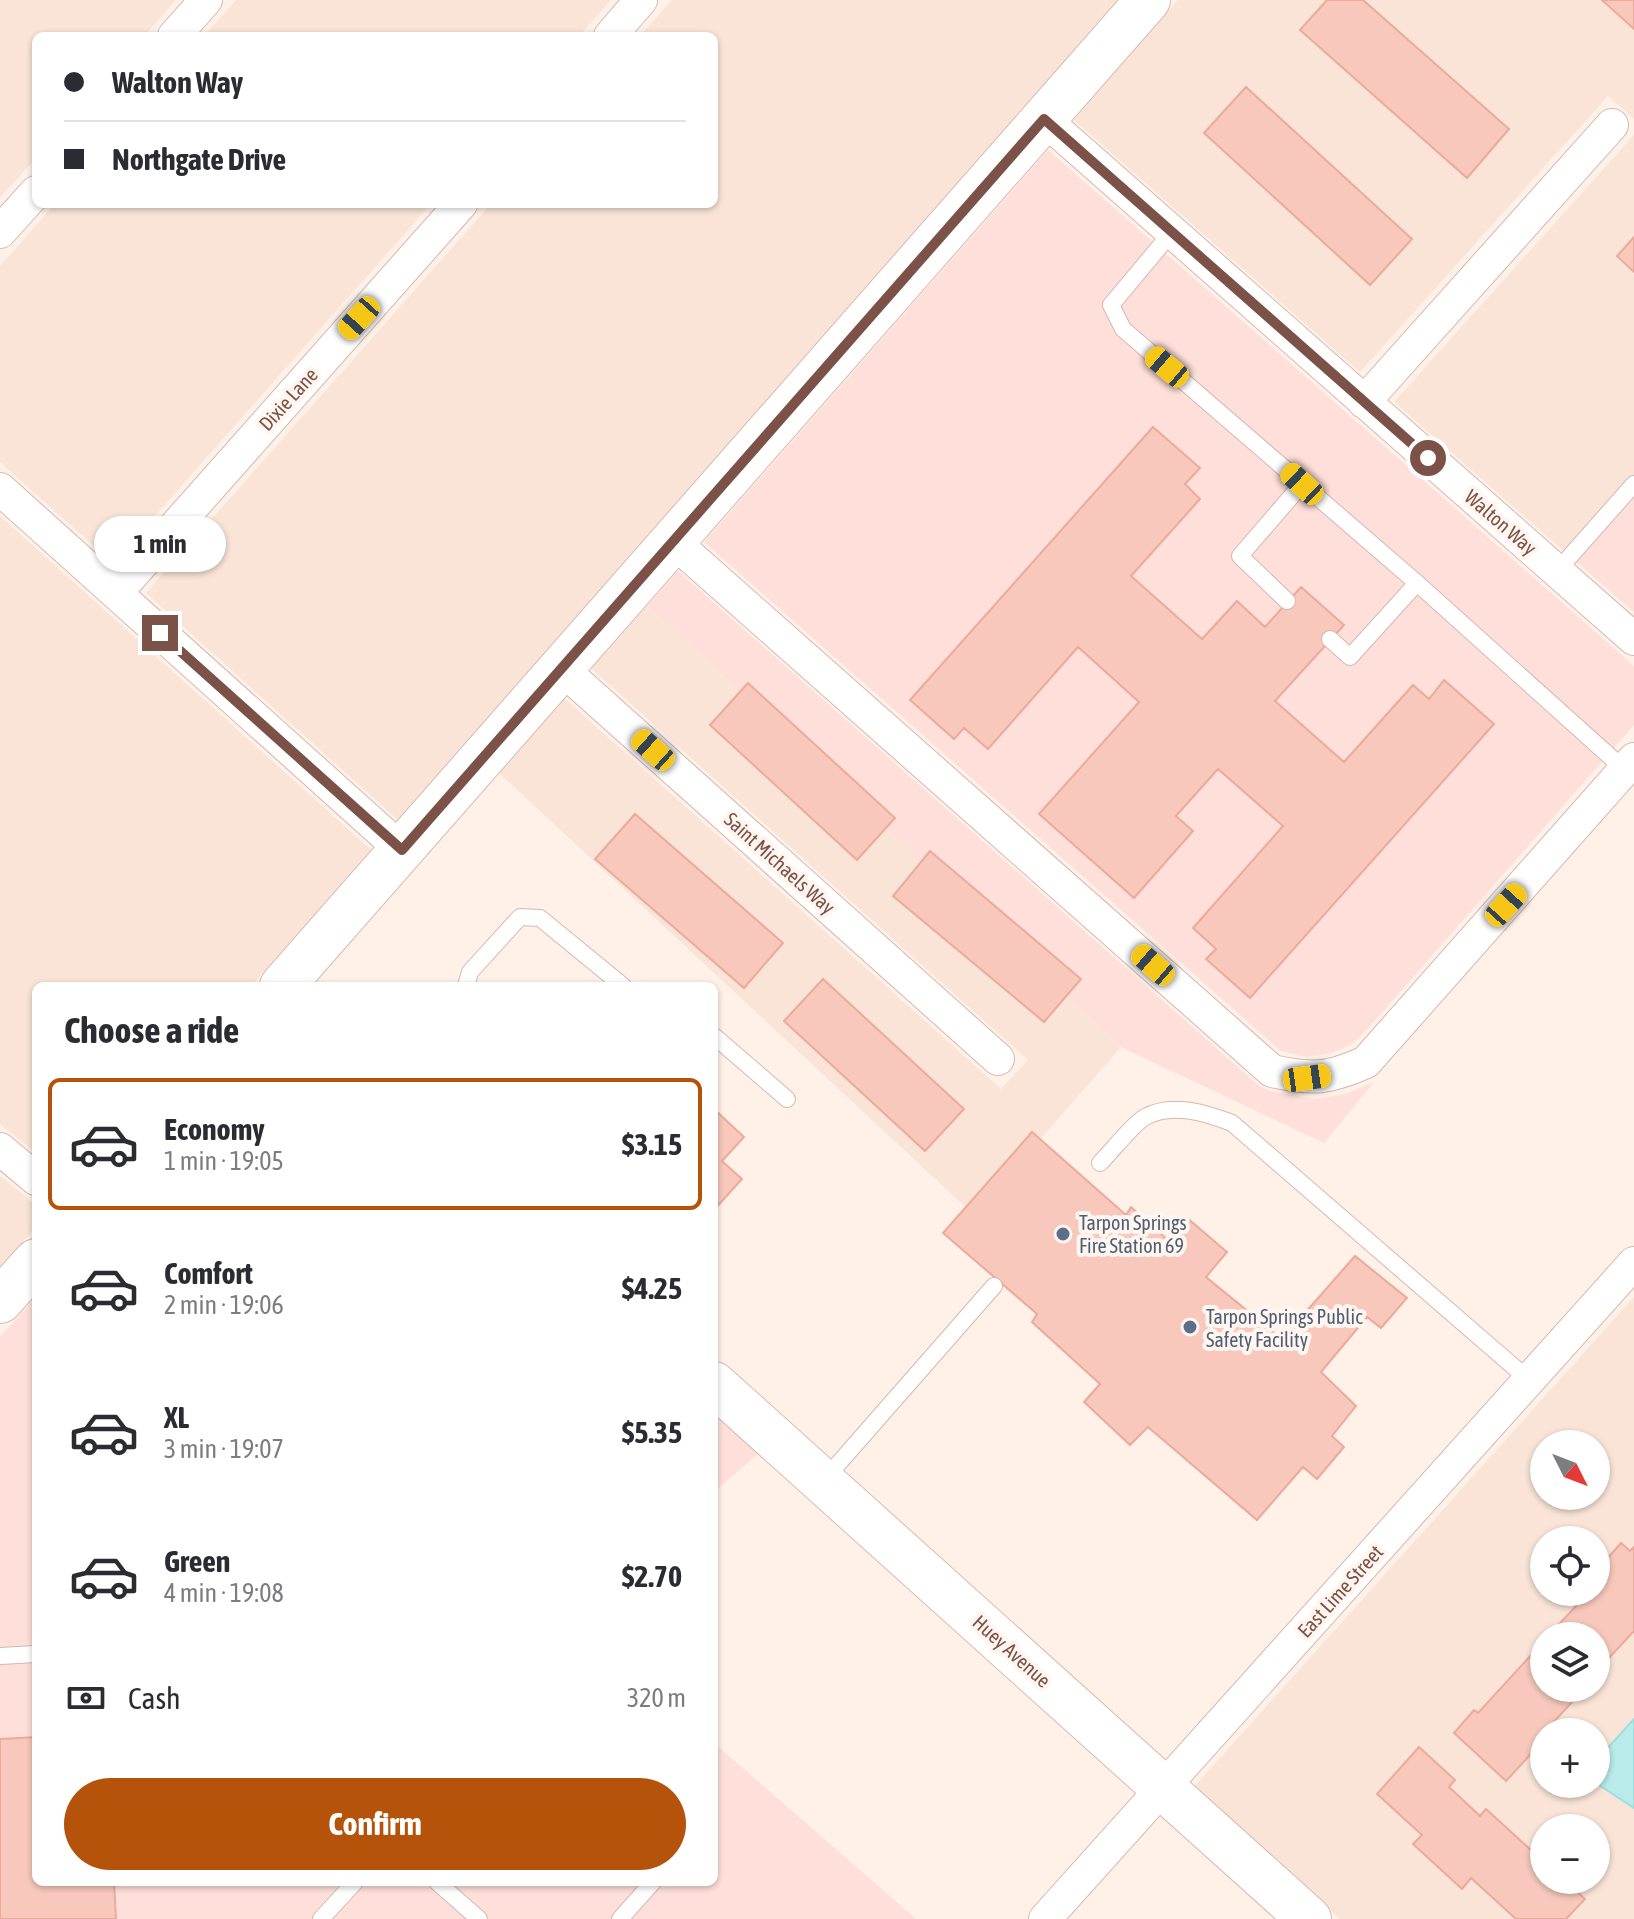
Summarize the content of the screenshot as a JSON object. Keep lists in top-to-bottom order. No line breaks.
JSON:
{"streets":{"street":["Dixie Lane","Walton Way","Saint Michaels Way","East Lime Street","Huey Avenue"]},"crossings":[["East Lime Street","Huey Avenue"]],"places":["Tarpon Springs Fire Station 69","Tarpon Springs Public Safety Facility"],"north":"bottom right","page":{"banner":["Walton Way","Northgate Drive"],"bubble":"1 min","heading":"Choose a ride","list":[{"name":"Economy","note":"1 min · 19:05","value":"$3.15"},{"name":"Comfort","note":"2 min · 19:06","value":"$4.25"},{"name":"XL","note":"3 min · 19:07","value":"$5.35"},{"name":"Green","note":"4 min · 19:08","value":"$2.70"}],"map_buttons":["+","−"],"pay":["Cash","320 m"],"buttons":"Confirm"}}
